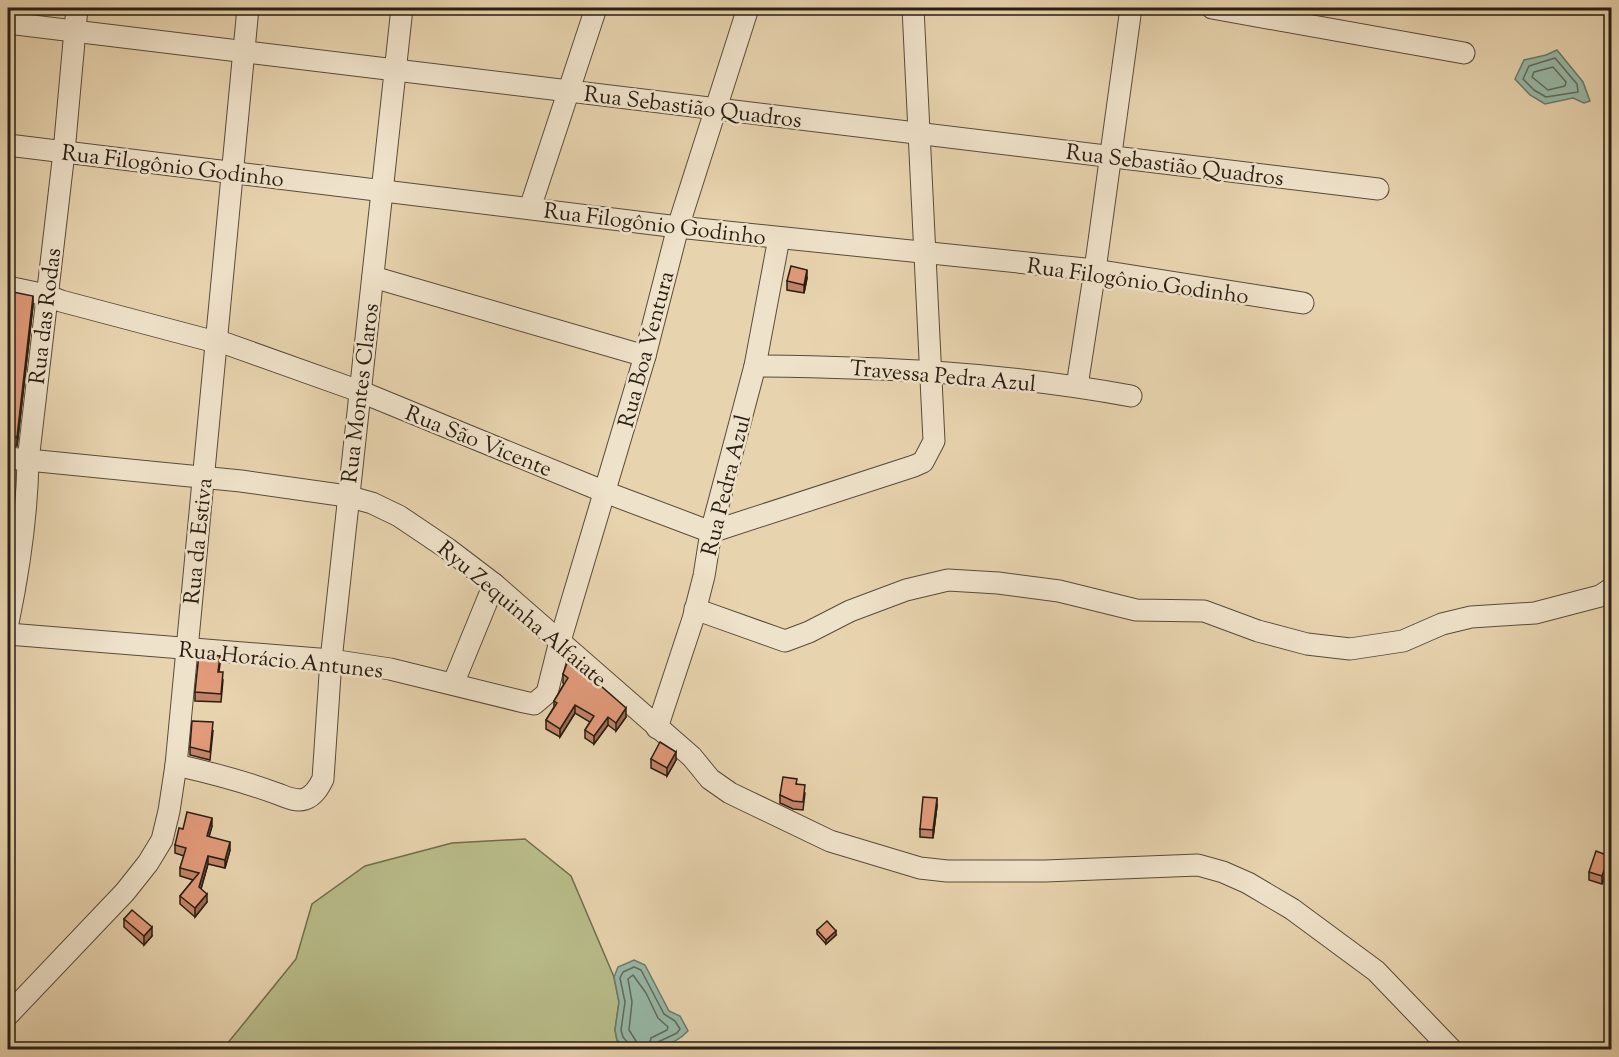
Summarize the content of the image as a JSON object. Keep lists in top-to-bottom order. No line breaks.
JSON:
{"streets":{"street":["Rua Sebastião Quadros","Rua Filogônio Godinho","Rua das Rodas","Rua Boa Ventura","Travessa Pedra Azul","Rua Montes Claros","Rua São Vicente","Rua Pedra Azul","Rua da Estiva","Ryu Zequinha Alfaiate","Rua Horácio Antunes"]},"crossings":[["Rua Sebastião Quadros","Rua das Rodas"],["Rua Sebastião Quadros","Rua Boa Ventura"],["Rua Sebastião Quadros","Rua Montes Claros"],["Rua Sebastião Quadros","Rua da Estiva"],["Rua Filogônio Godinho","Rua das Rodas"],["Rua Filogônio Godinho","Rua Boa Ventura"],["Rua Filogônio Godinho","Rua Montes Claros"],["Rua Filogônio Godinho","Rua Pedra Azul"],["Rua Filogônio Godinho","Rua da Estiva"],["Rua das Rodas","Rua São Vicente"],["Rua das Rodas","Ryu Zequinha Alfaiate"],["Rua Boa Ventura","Rua São Vicente"],["Rua Boa Ventura","Ryu Zequinha Alfaiate"],["Rua Boa Ventura","Rua Horácio Antunes"],["Travessa Pedra Azul","Rua Pedra Azul"],["Rua Montes Claros","Rua São Vicente"],["Rua Montes Claros","Rua da Estiva"],["Rua Montes Claros","Ryu Zequinha Alfaiate"],["Rua Montes Claros","Rua Horácio Antunes"],["Rua São Vicente","Rua Pedra Azul"],["Rua São Vicente","Rua da Estiva"],["Rua Pedra Azul","Ryu Zequinha Alfaiate"],["Rua da Estiva","Ryu Zequinha Alfaiate"],["Rua da Estiva","Rua Horácio Antunes"]]}
